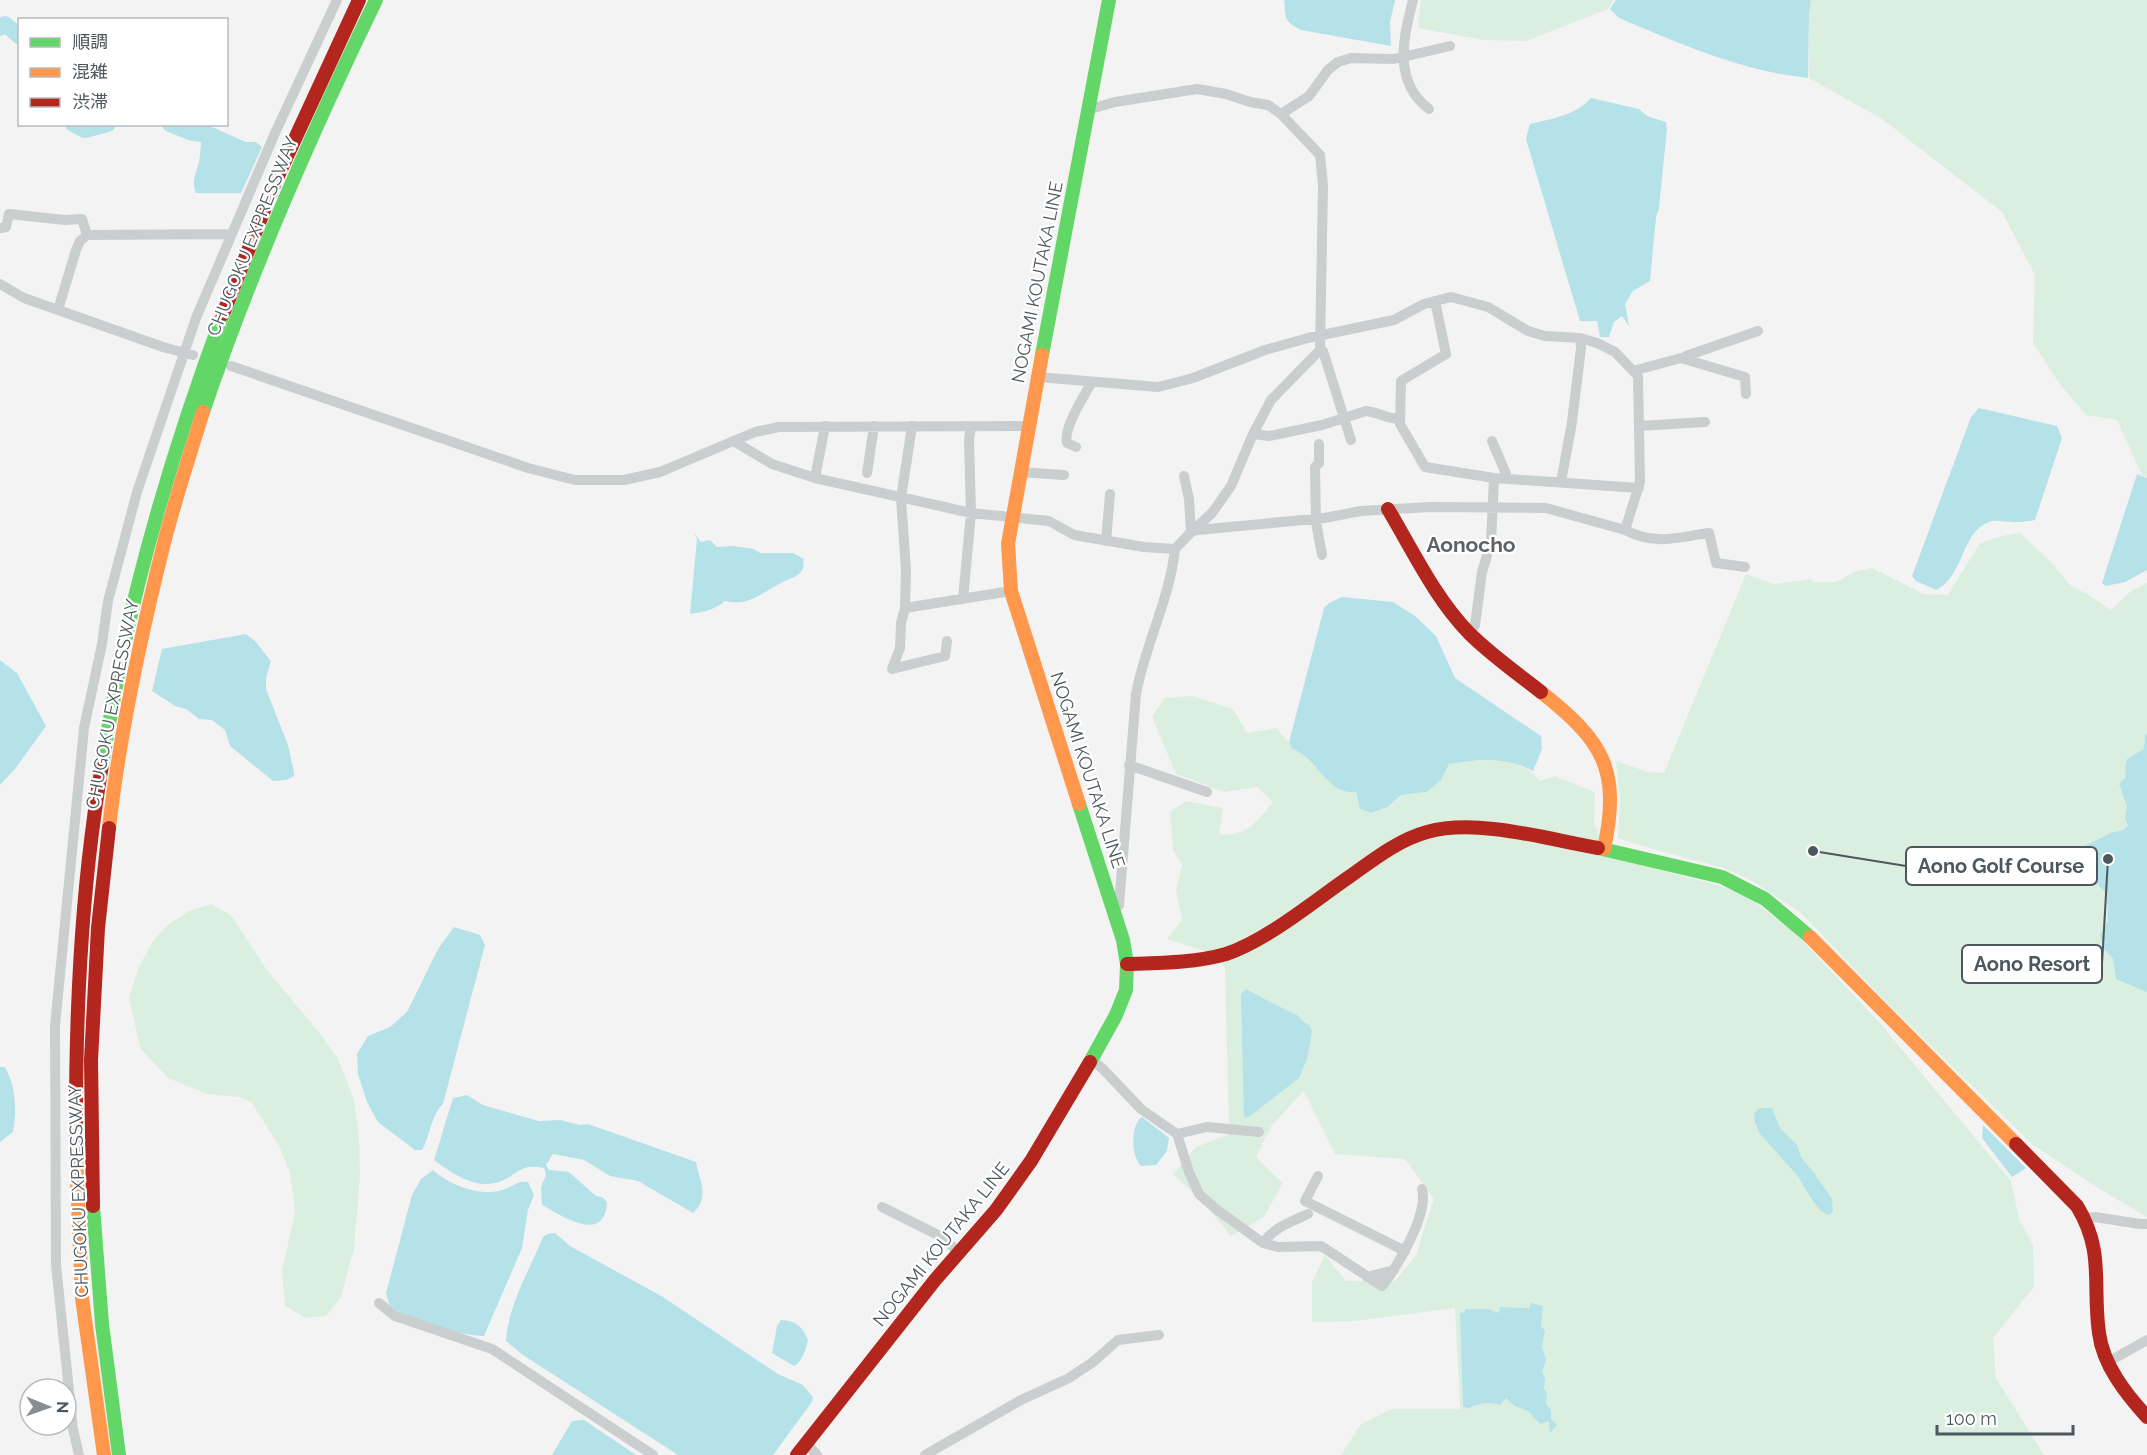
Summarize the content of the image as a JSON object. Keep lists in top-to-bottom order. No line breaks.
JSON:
{"streets":{"main road":["CHUGOKU EXPRESSWAY","NOGAMI KOUTAKA LINE"]},"districts":["Aonocho"],"places":["Aono Golf Course","Aono Resort"],"legend":["順調","混雑","渋滞"],"scale_bar":"100 m","north":"right"}
